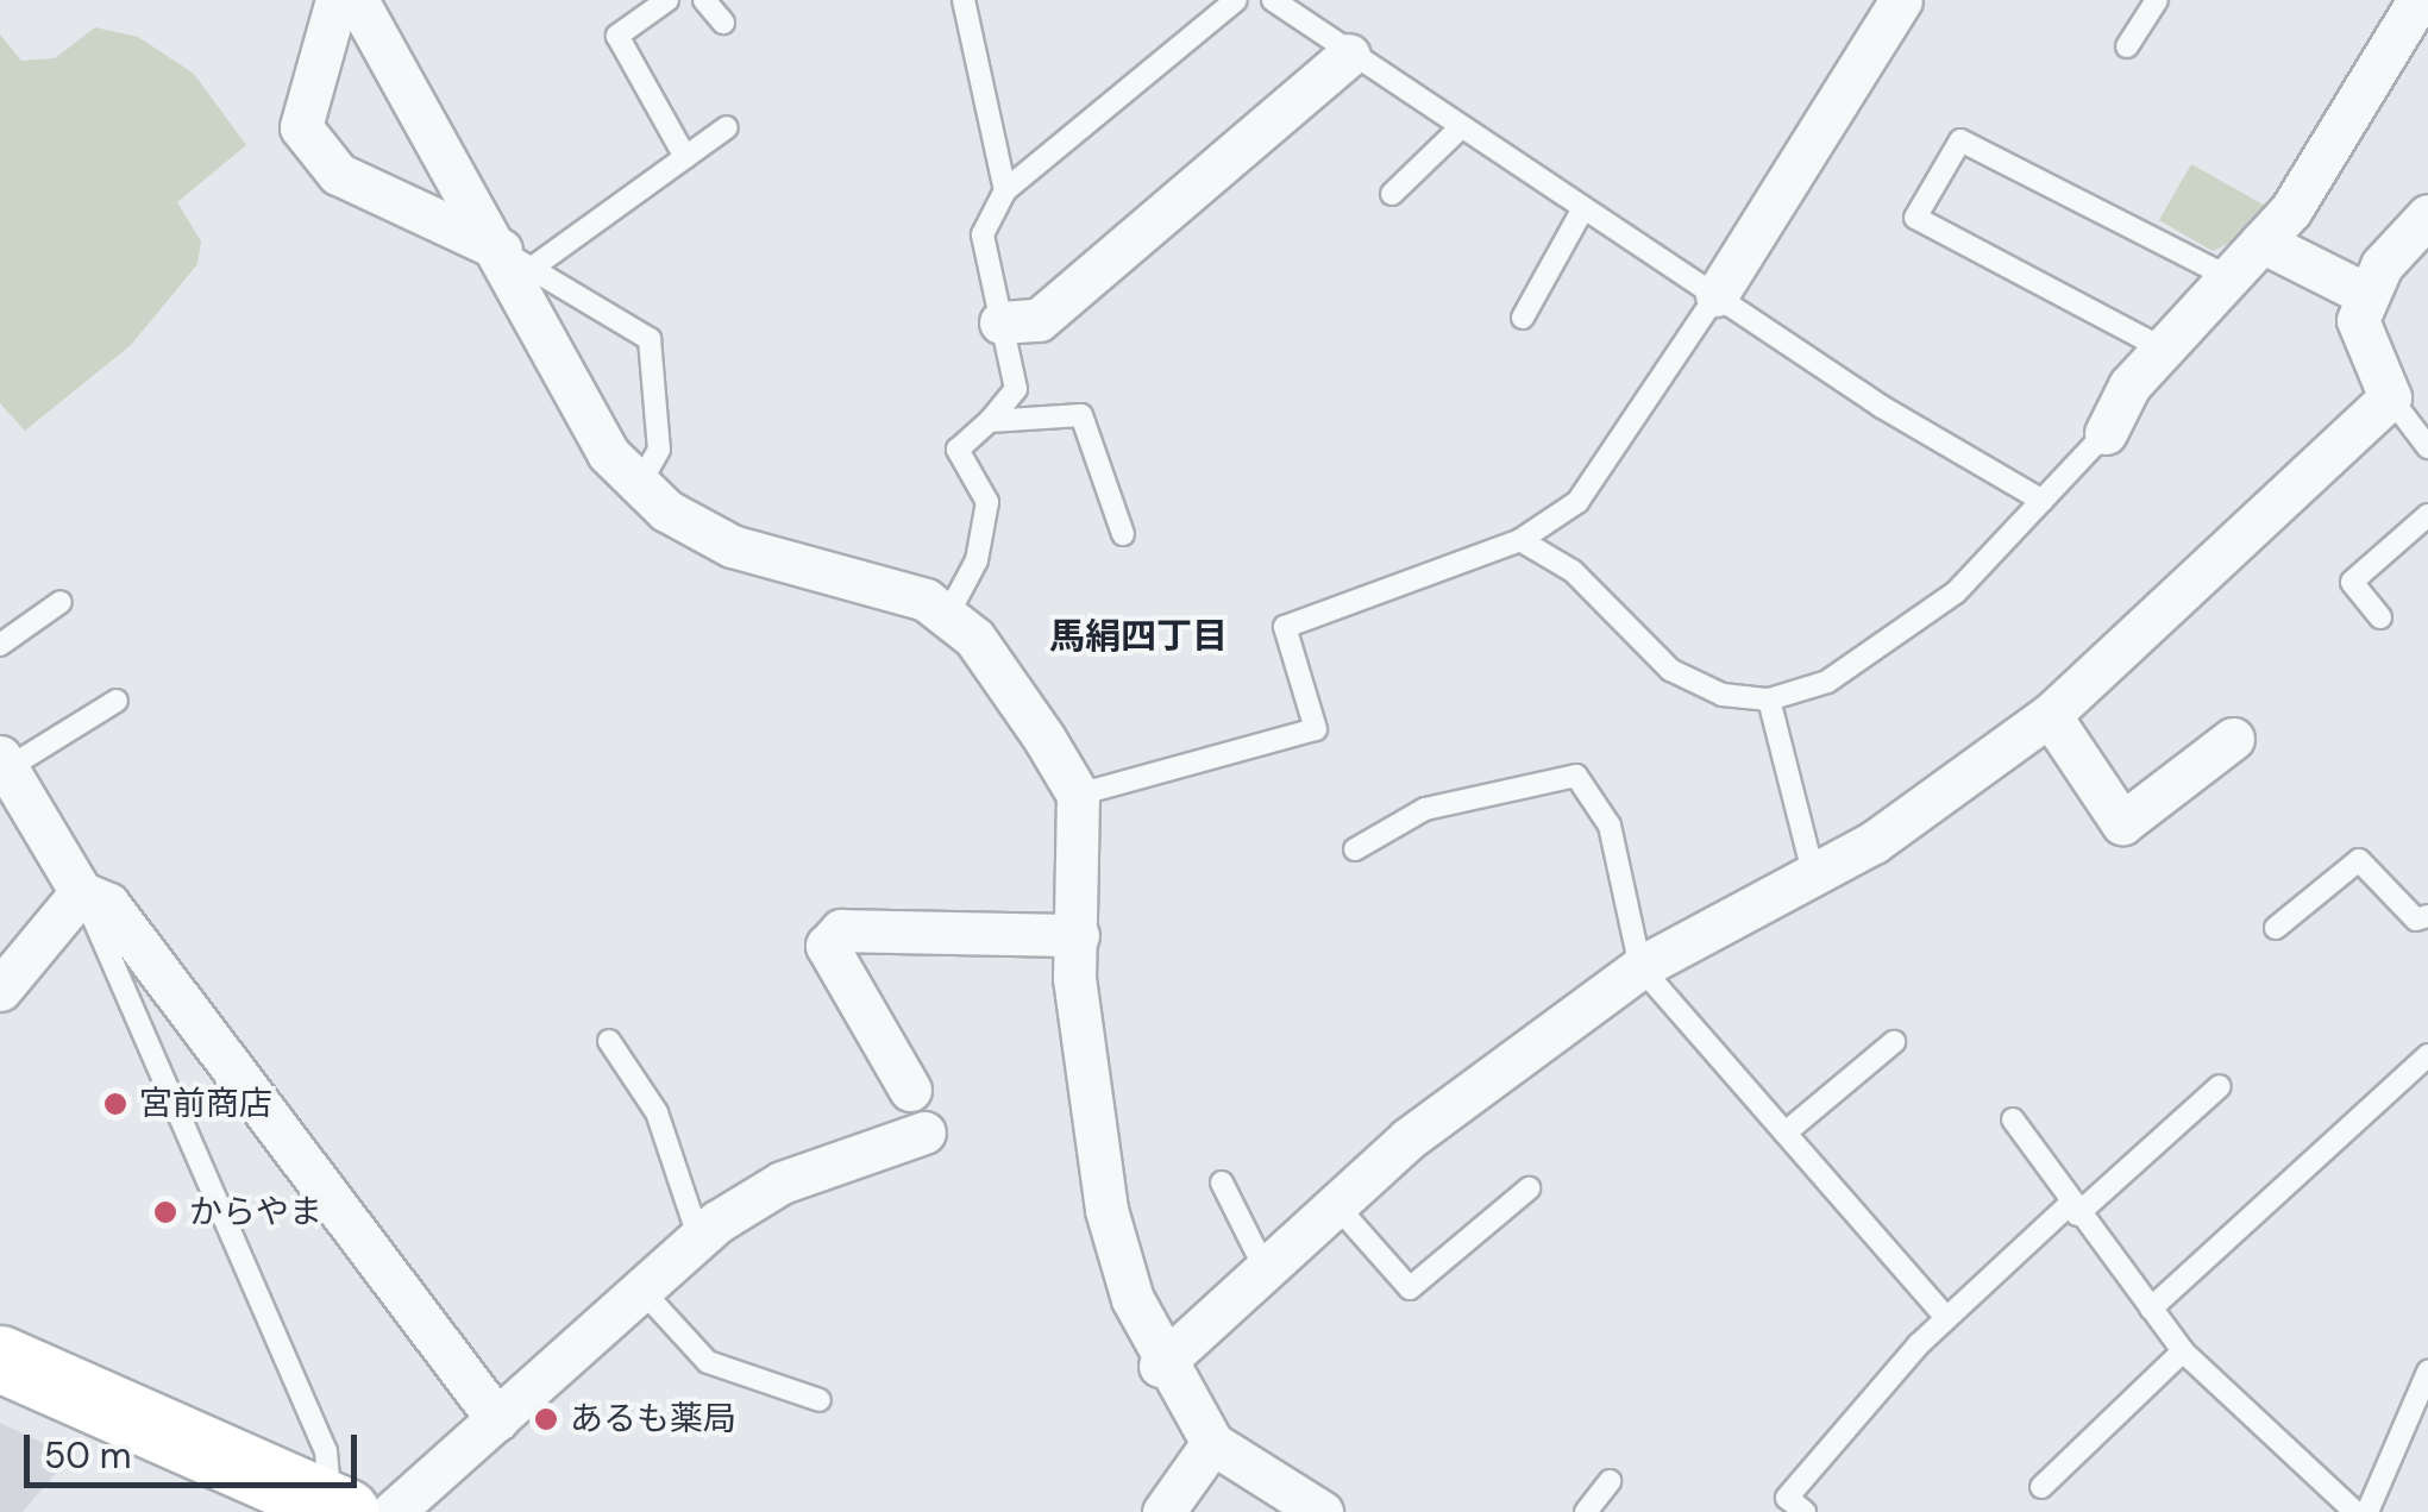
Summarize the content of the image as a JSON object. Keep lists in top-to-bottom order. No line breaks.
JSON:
{"districts":["馬絹四丁目"],"places":["宮前商店","からやま","あるも薬局"],"scale_bar":"50 m"}
